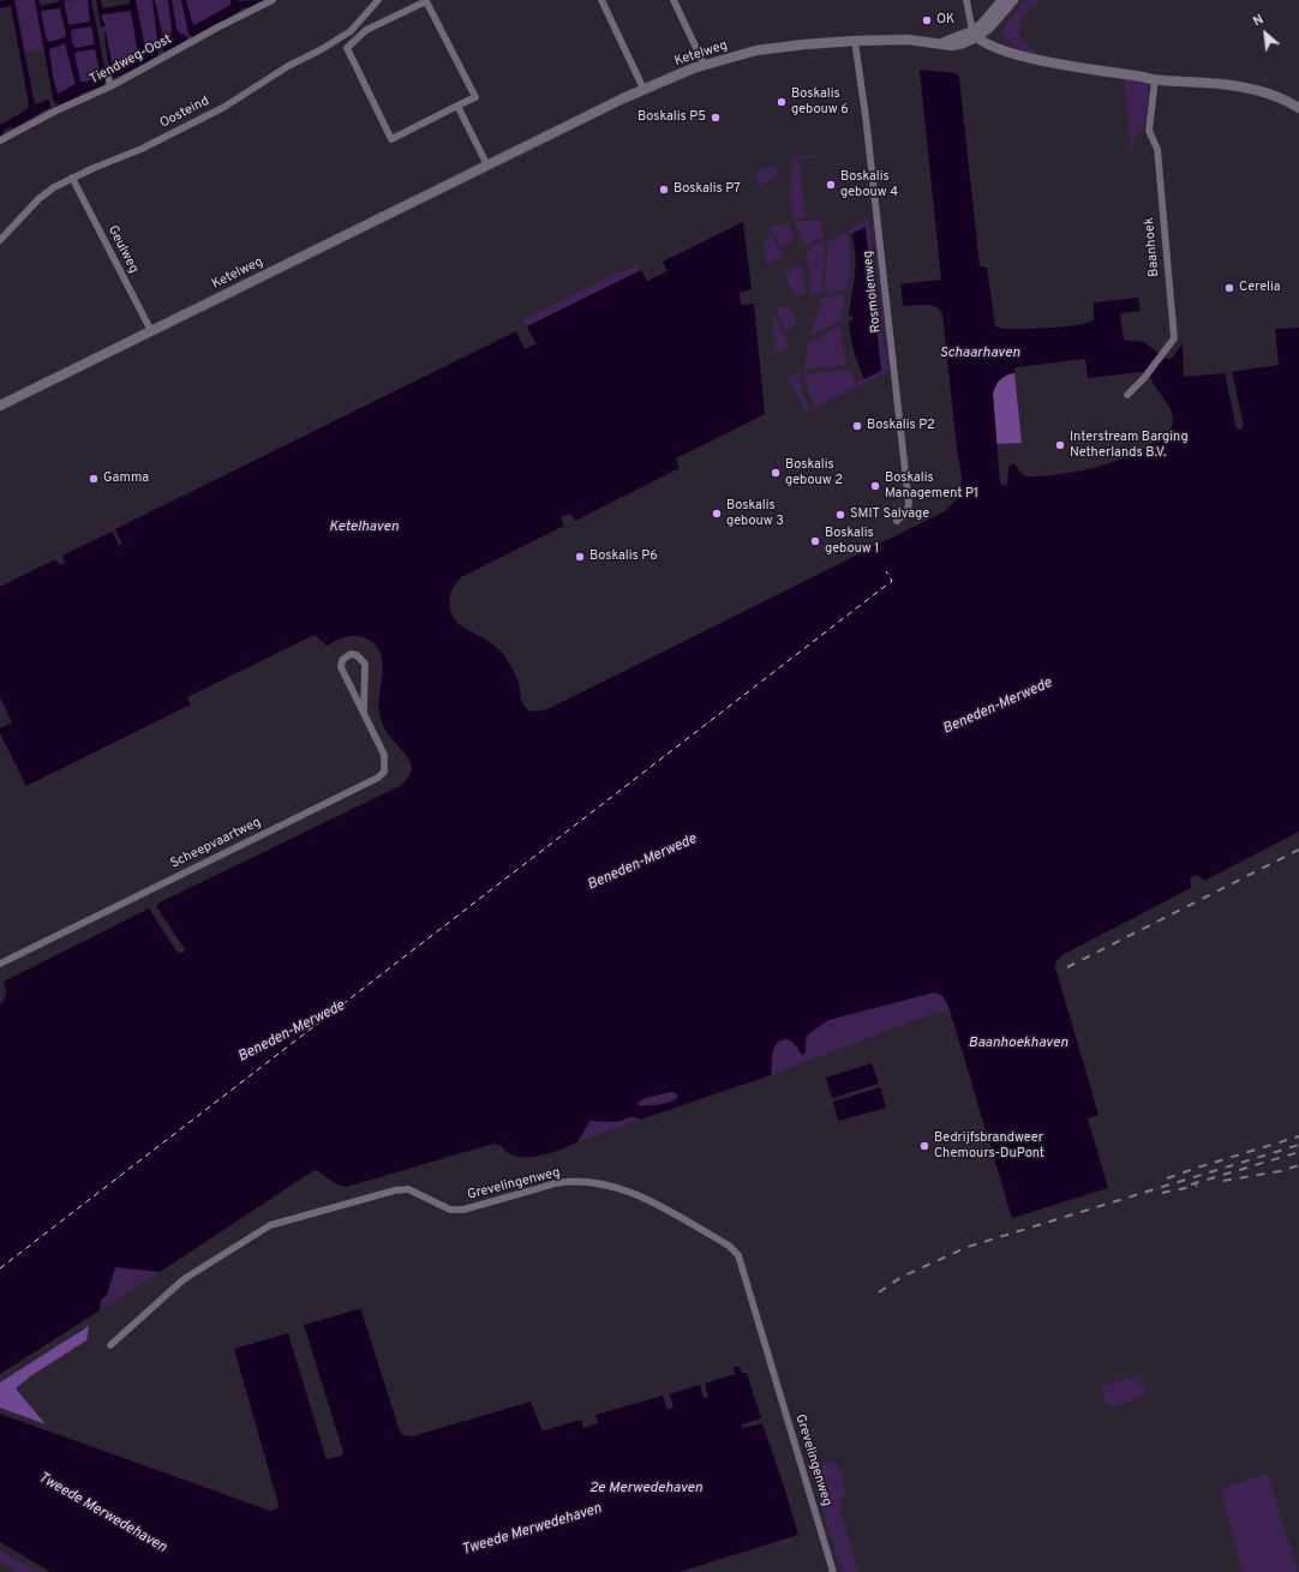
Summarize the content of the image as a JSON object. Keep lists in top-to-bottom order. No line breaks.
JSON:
{"streets":{"street":["Ketelweg","Tiendweg-Oost","Oosteind","Baanhoek","Geulweg","Rosmolenweg","Scheepvaartweg","Grevelingenweg"]},"crossings":[["Ketelweg","Geulweg"],["Ketelweg","Rosmolenweg"],["Oosteind","Geulweg"]],"water":["Schaarhaven","Ketelhaven","Beneden-Merwede","Baanhoekhaven","2e Merwedehaven","Tweede Merwedehaven"],"places":["OK","Boskalis gebouw 6","Boskalis P5","Boskalis gebouw 4","Boskalis P7","Cerelia","Boskalis P2","Interstream Barging Netherlands B.V.","Boskalis gebouw 2","Gamma","Boskalis Management P1","Boskalis gebouw 3","SMIT Salvage","Boskalis gebouw 1","Boskalis P6","Bedrijfsbrandweer Chemours-DuPont"],"north":"top left"}
